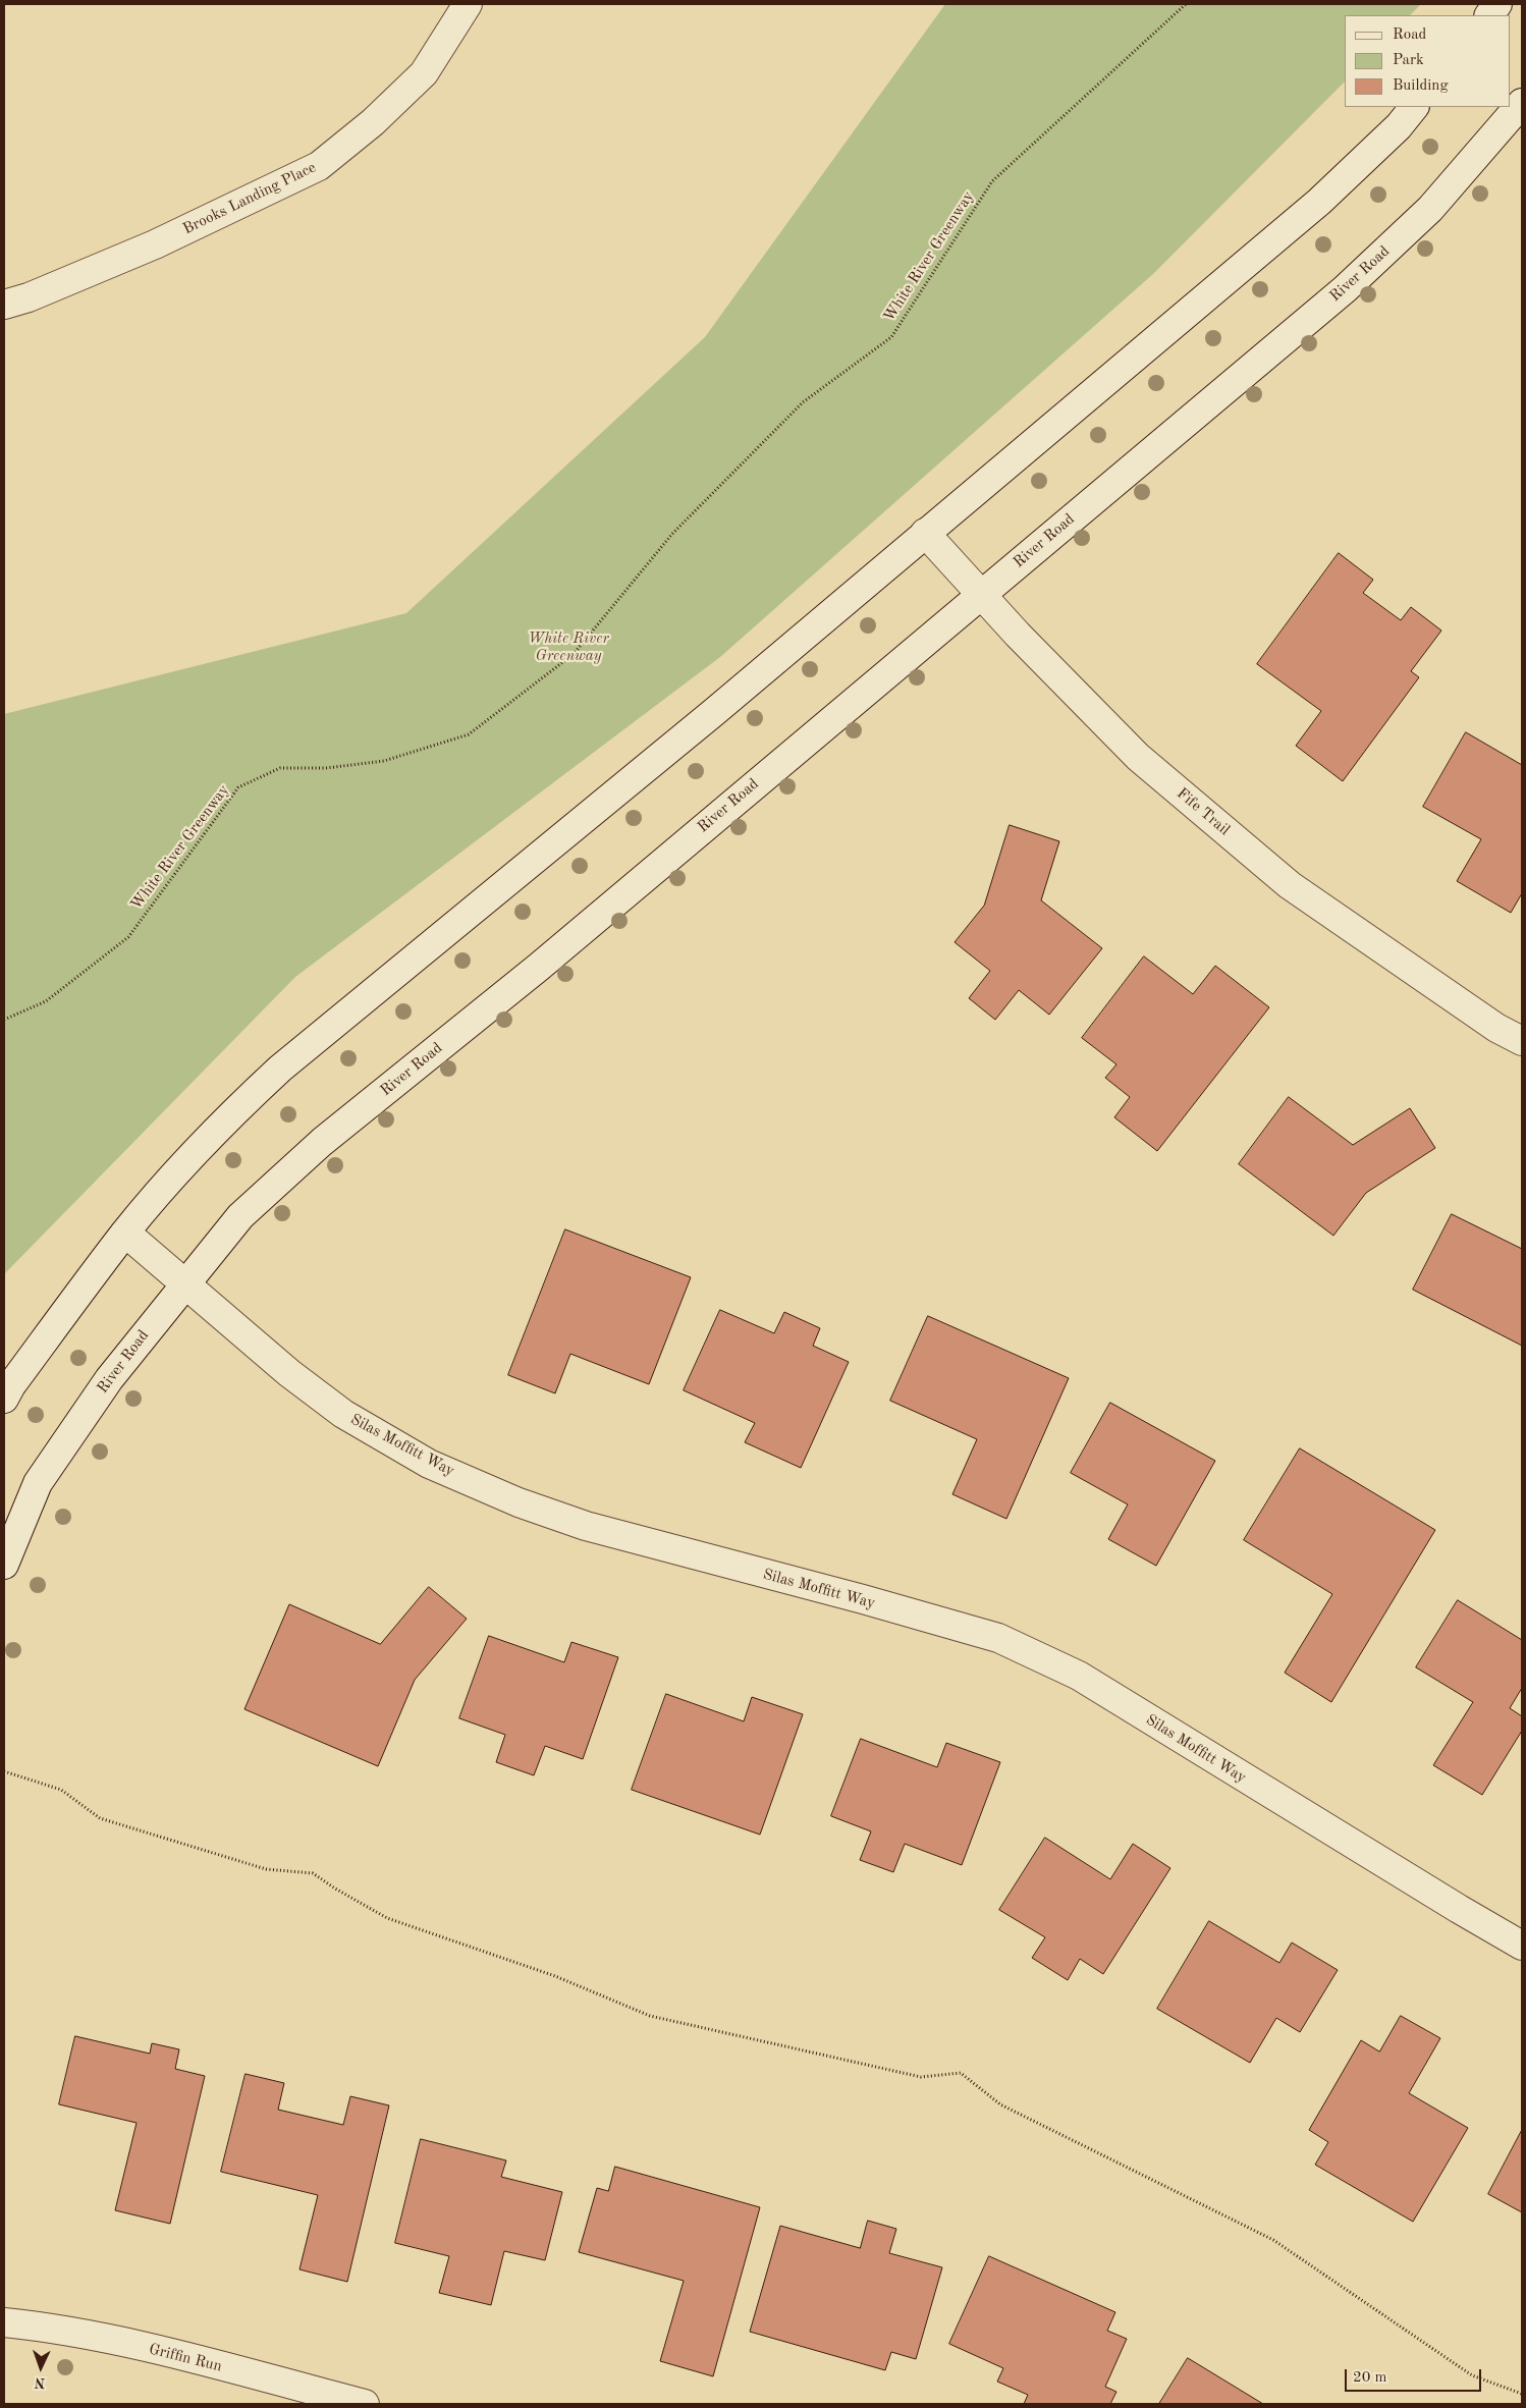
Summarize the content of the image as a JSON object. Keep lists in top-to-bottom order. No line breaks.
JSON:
{"streets":{"main road":["Brooks Landing Place","River Road","Fife Trail","Silas Moffitt Way","Griffin Run"],"path":["White River Greenway"]},"crossings":[["River Road","Fife Trail"],["River Road","Silas Moffitt Way"]],"parks":["White River Greenway"],"legend":["Road","Park","Building"],"scale_bar":"20 m","north":"bottom"}
